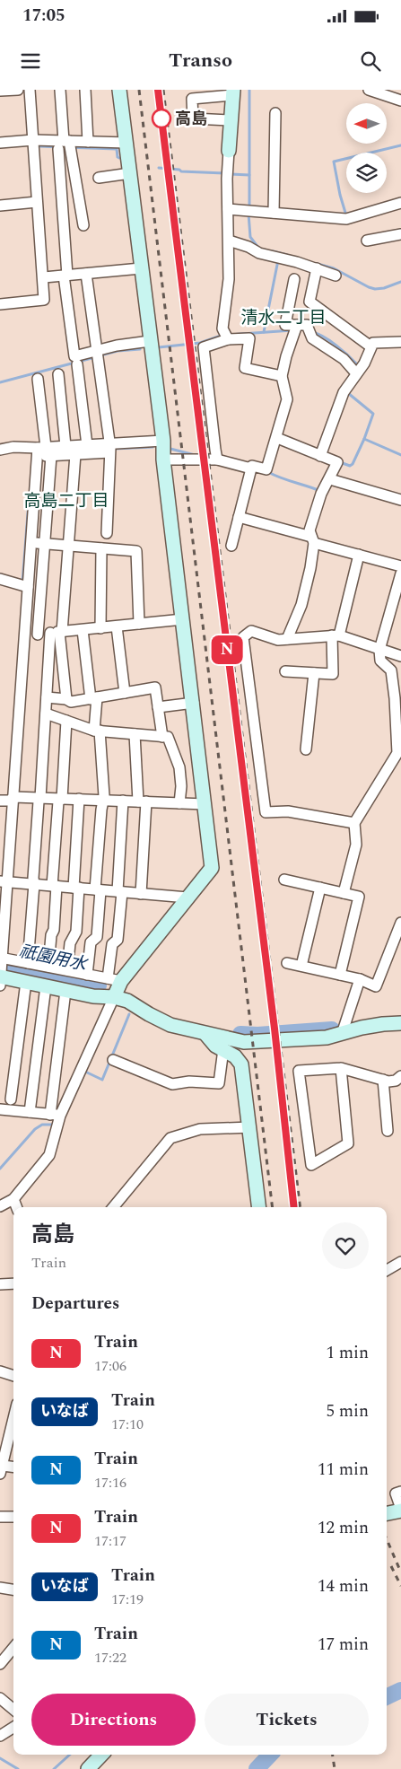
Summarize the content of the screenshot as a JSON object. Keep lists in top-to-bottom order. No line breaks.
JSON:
{"districts":["清水二丁目","高島二丁目"],"water":["祇園用水"],"places":["高島"],"north":"left","page":{"status":"17:05","header":"Transo","on_map":"N","heading":[["高島","Train"],"Departures"],"list":[{"mark":"N","name":"Train","note":"17:06","value":"1 min"},{"mark":"いなば","name":"Train","note":"17:10","value":"5 min"},{"mark":"N","name":"Train","note":"17:16","value":"11 min"},{"mark":"N","name":"Train","note":"17:17","value":"12 min"},{"mark":"いなば","name":"Train","note":"17:19","value":"14 min"},{"mark":"N","name":"Train","note":"17:22","value":"17 min"}],"buttons":["Directions","Tickets"]}}
